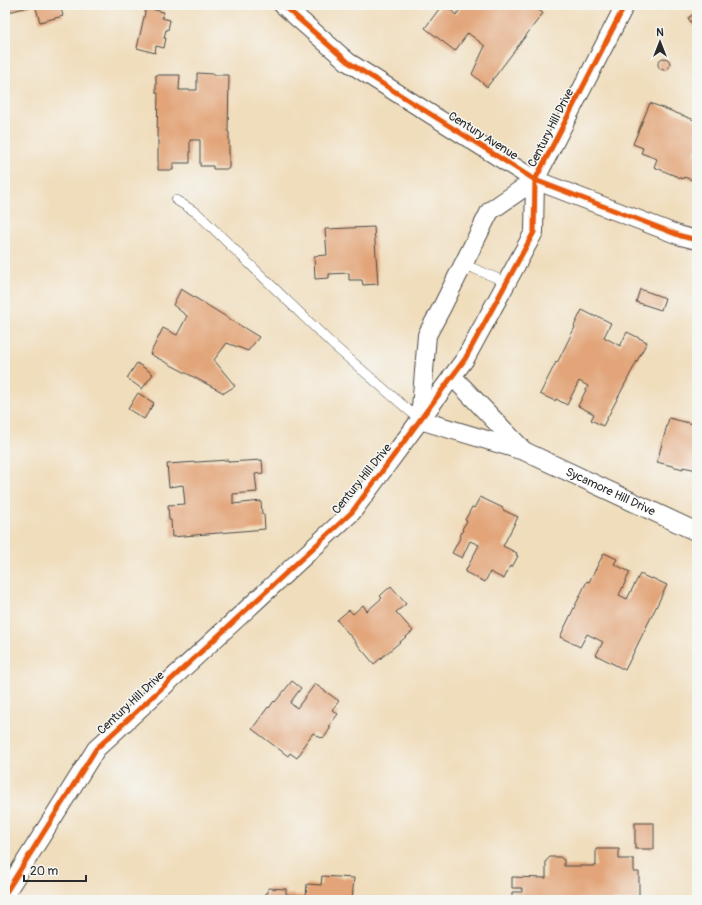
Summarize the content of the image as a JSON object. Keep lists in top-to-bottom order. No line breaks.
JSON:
{"streets":{"street":["Century Hill Drive","Century Avenue","Sycamore Hill Drive"]},"crossings":[["Century Hill Drive","Century Avenue"]],"scale_bar":"20 m","north":"top"}
